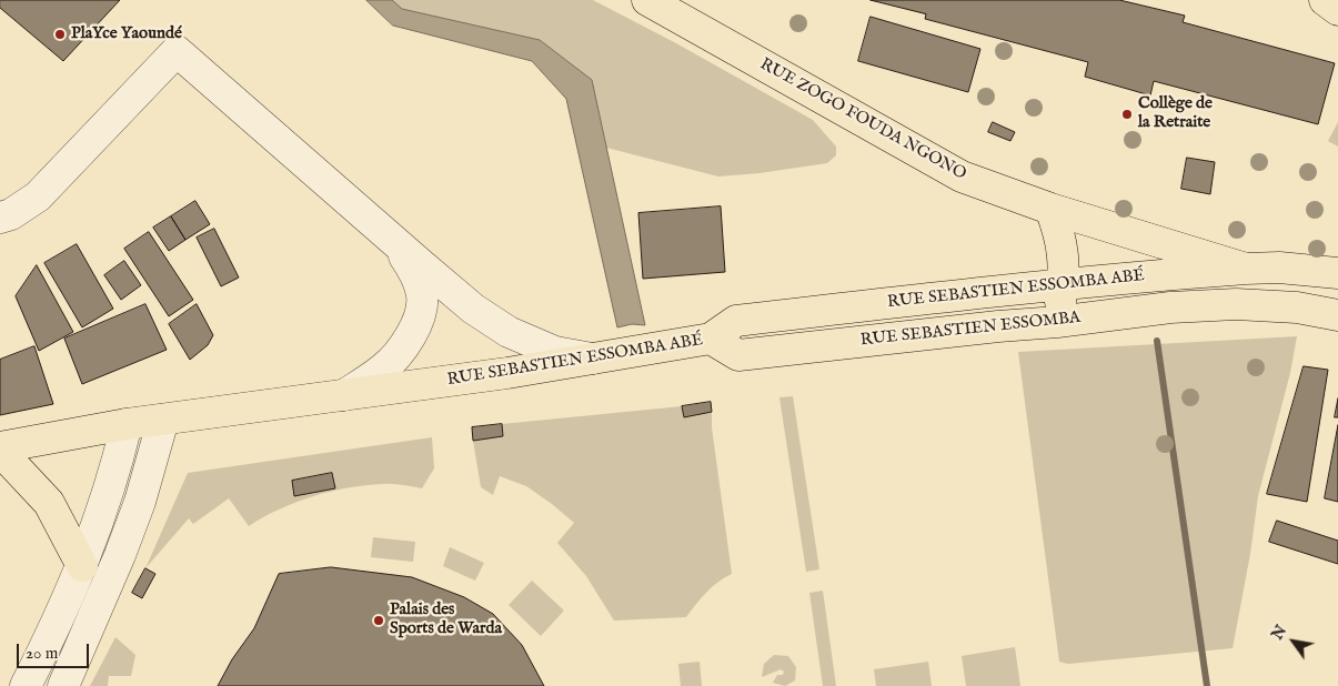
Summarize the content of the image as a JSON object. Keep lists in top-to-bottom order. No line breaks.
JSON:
{"streets":{"main road":["RUE ZOGO FOUDA NGONO","RUE SEBASTIEN ESSOMBA ABÉ","RUE SEBASTIEN ESSOMBA"]},"crossings":[["RUE ZOGO FOUDA NGONO","RUE SEBASTIEN ESSOMBA ABÉ"],["RUE ZOGO FOUDA NGONO","RUE SEBASTIEN ESSOMBA"],["RUE SEBASTIEN ESSOMBA ABÉ","RUE SEBASTIEN ESSOMBA"]],"places":["PlaYce Yaoundé","Collège de la Retraite","Palais des Sports de Warda"],"scale_bar":"20 m","north":"top left"}
